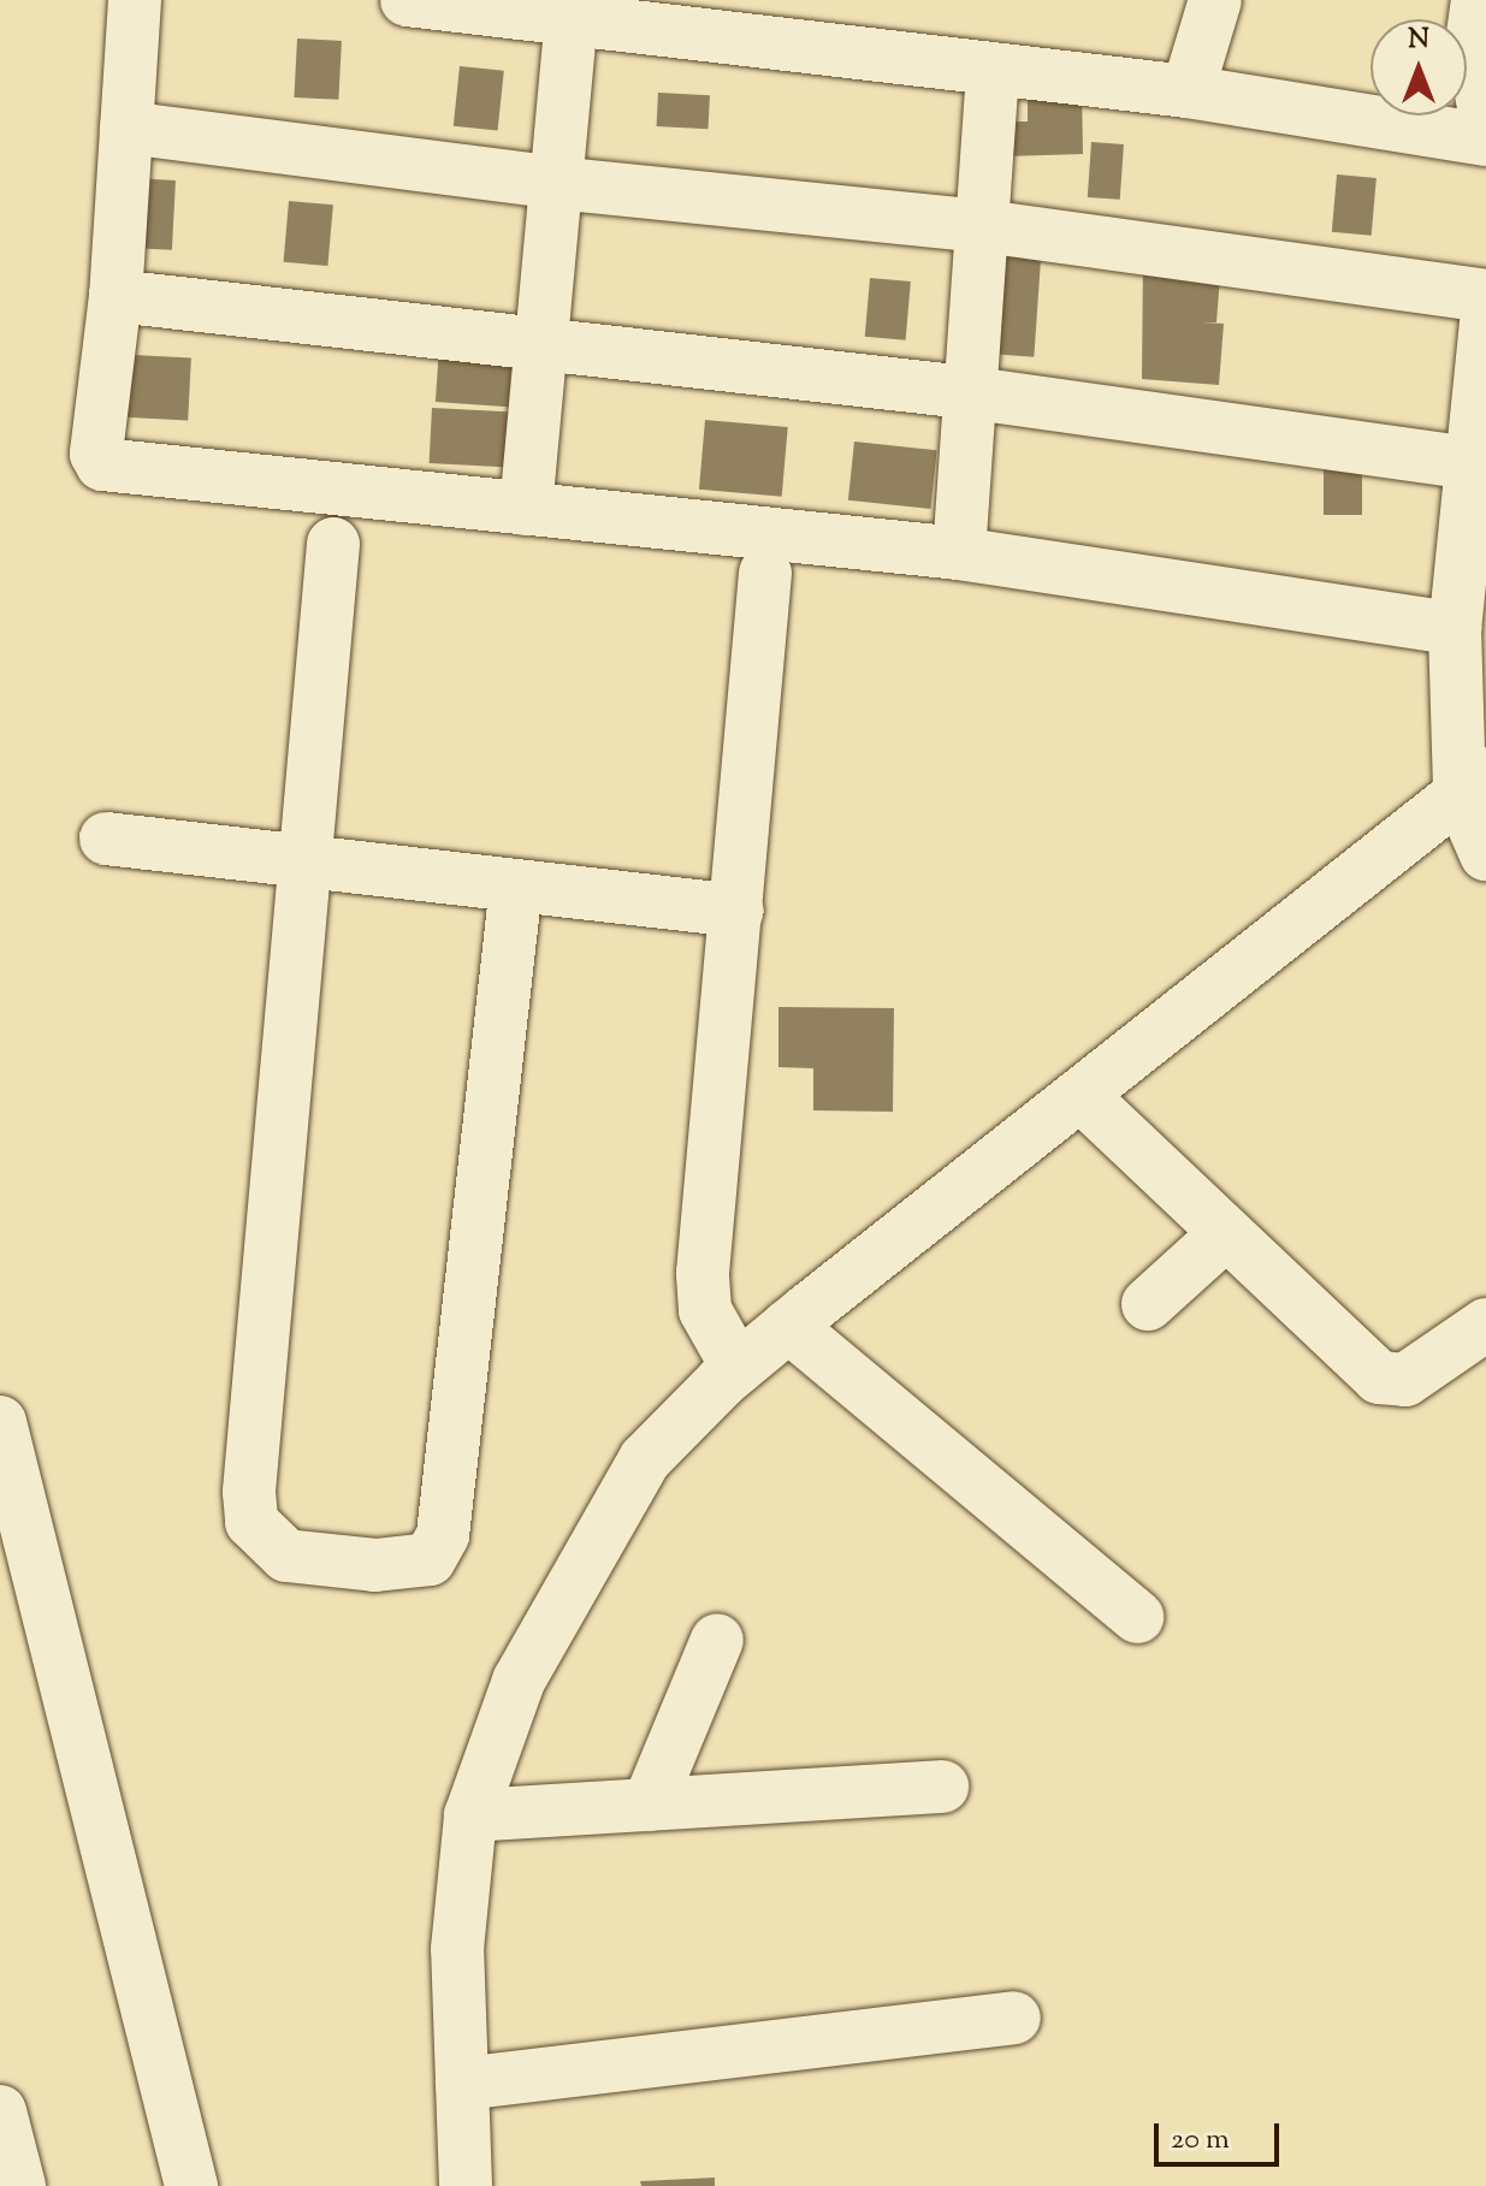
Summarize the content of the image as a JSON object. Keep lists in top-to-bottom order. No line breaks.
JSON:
{"scale_bar":"20 m","north":"top"}
